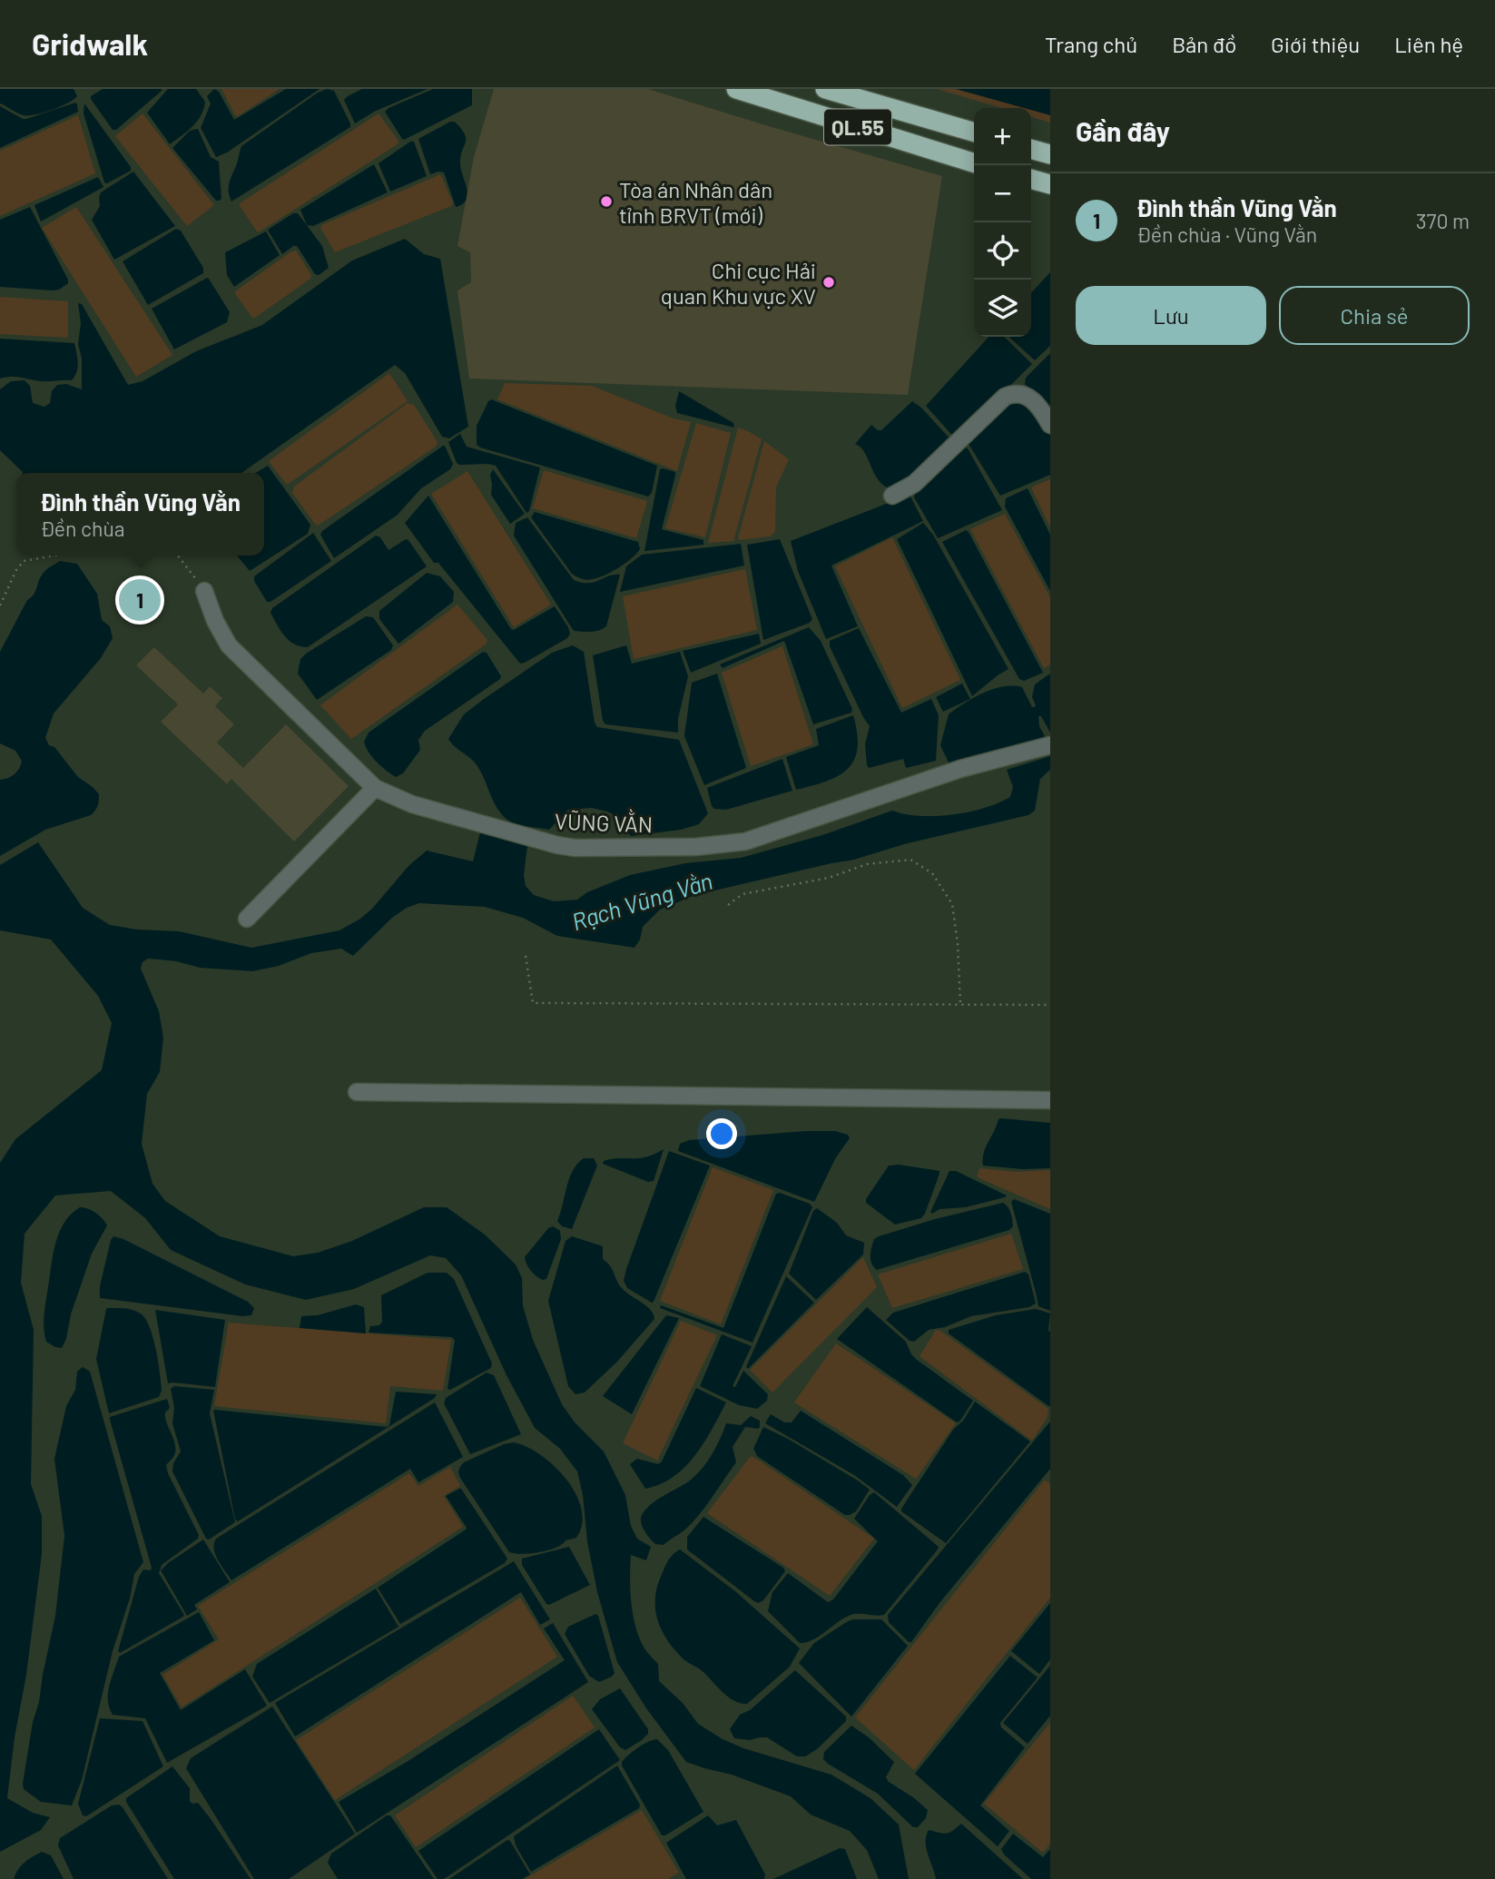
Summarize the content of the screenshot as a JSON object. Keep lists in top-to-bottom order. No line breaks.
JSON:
{"streets":{"highway":["QL.55"],"street":["VŨNG VẰN"]},"water":["Rạch Vũng Vằn"],"places":["Tòa án Nhân dân tỉnh BRVT (mới)","Chi cục Hải quan Khu vực XV"],"page":{"header":"Gridwalk","nav":["Trang chủ","Bản đồ","Giới thiệu","Liên hệ"],"heading":"Gần đây","map_buttons":["+","−"],"list":[{"mark":"1","name":"Đình thần Vũng Vằn","note":"Đền chùa · Vũng Vằn","value":"370 m"}],"buttons":["Lưu","Chia sẻ"],"popup":["Đình thần Vũng Vằn","Đền chùa"],"pins":"1"}}
